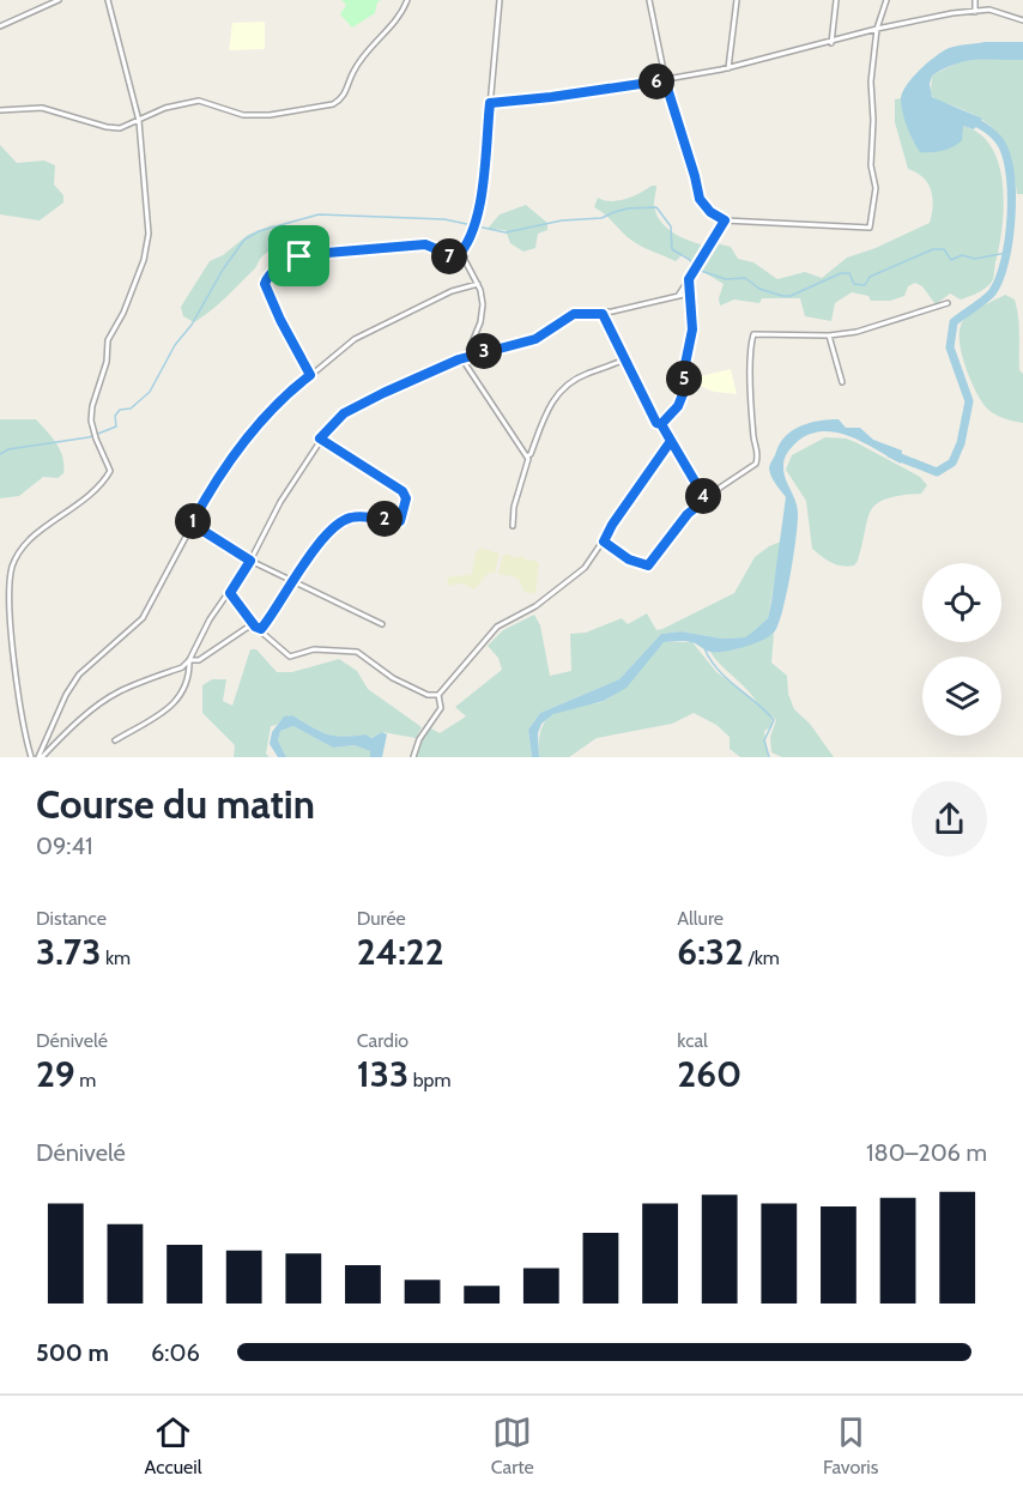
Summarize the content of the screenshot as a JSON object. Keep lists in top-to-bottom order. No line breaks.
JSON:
{"page":{"pins":["6","7","3","5","4","2","1"],"heading":["Course du matin","09:41"],"stats":[["Distance","3.73 km"],["Durée","24:22"],["Allure","6:32 /km"],["Dénivelé","29 m"],["Cardio","133 bpm"],["kcal","260"]],"chart":["Dénivelé","180–206 m"],"list":[{"name":"500 m","note":"6:06"}],"tabs":["Accueil","Carte","Favoris"]}}
